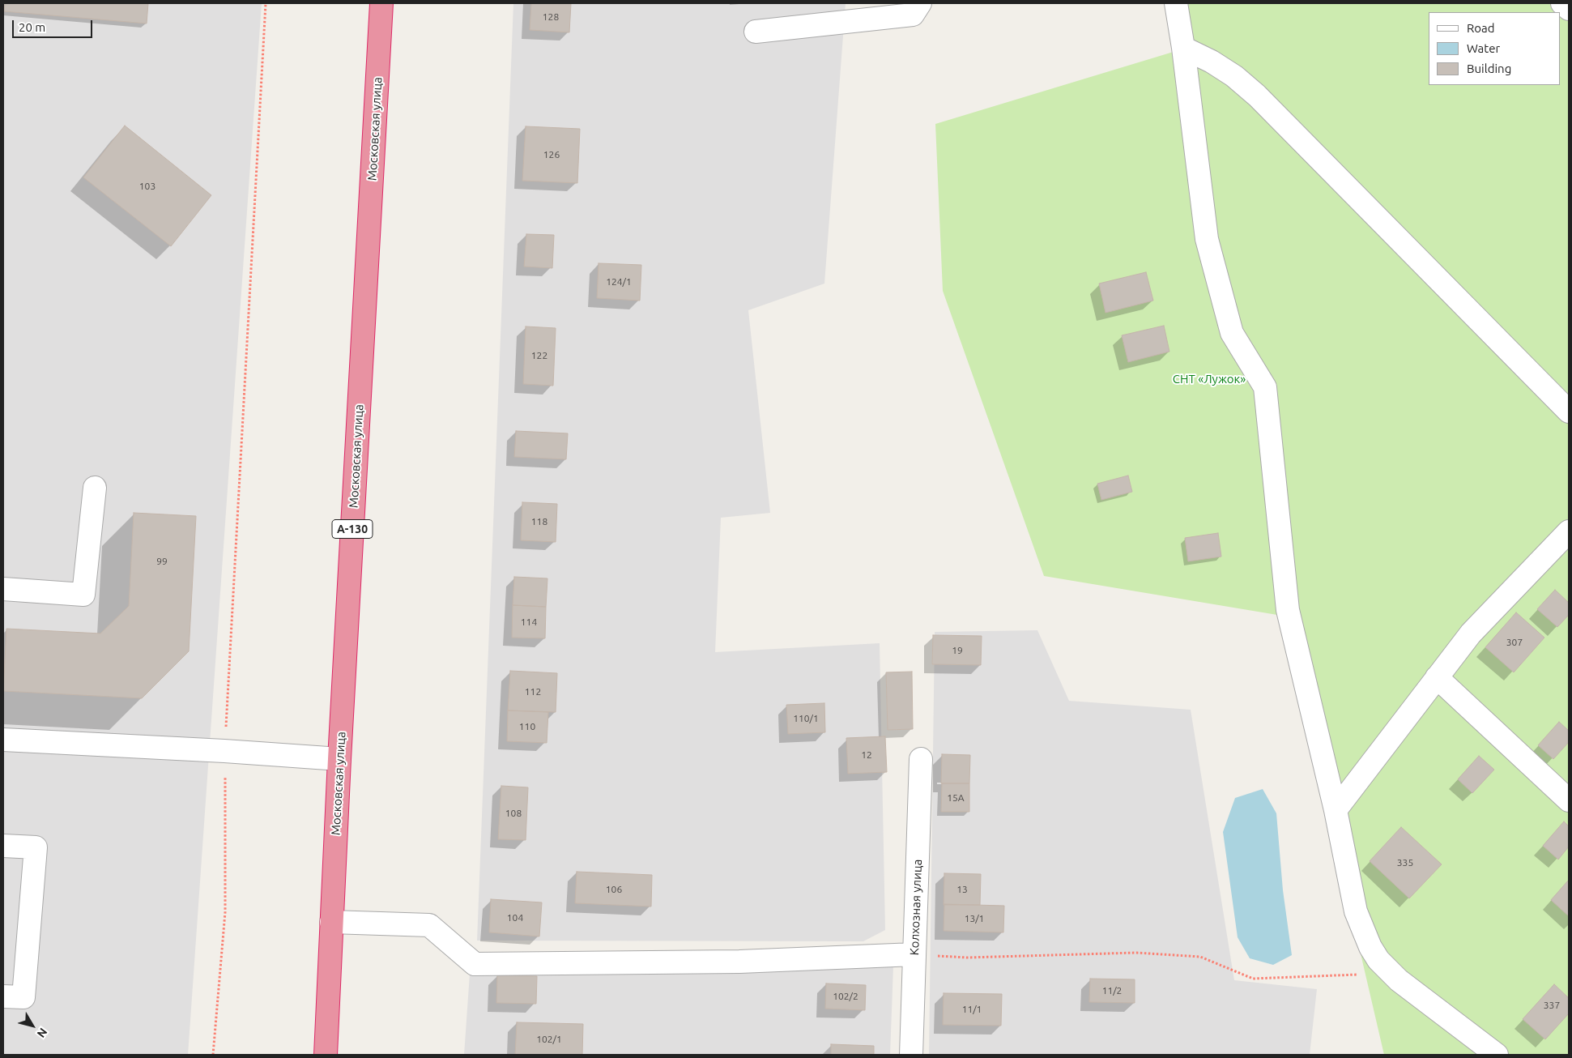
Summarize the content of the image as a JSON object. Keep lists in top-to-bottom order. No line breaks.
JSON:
{"streets":{"highway":["Московская улица","А-130"],"street":["Колхозная улица"]},"parks":["СНТ «Лужок»"],"house_numbers":["128","126","103","124/1","122","118","99","114","307","19","112","110/1","110","12","15А","108","335","106","13","104","13/1","11/2","102/2","337","11/1","102/1"],"legend":["Road","Water","Building"],"scale_bar":"20 m","north":"bottom right"}
